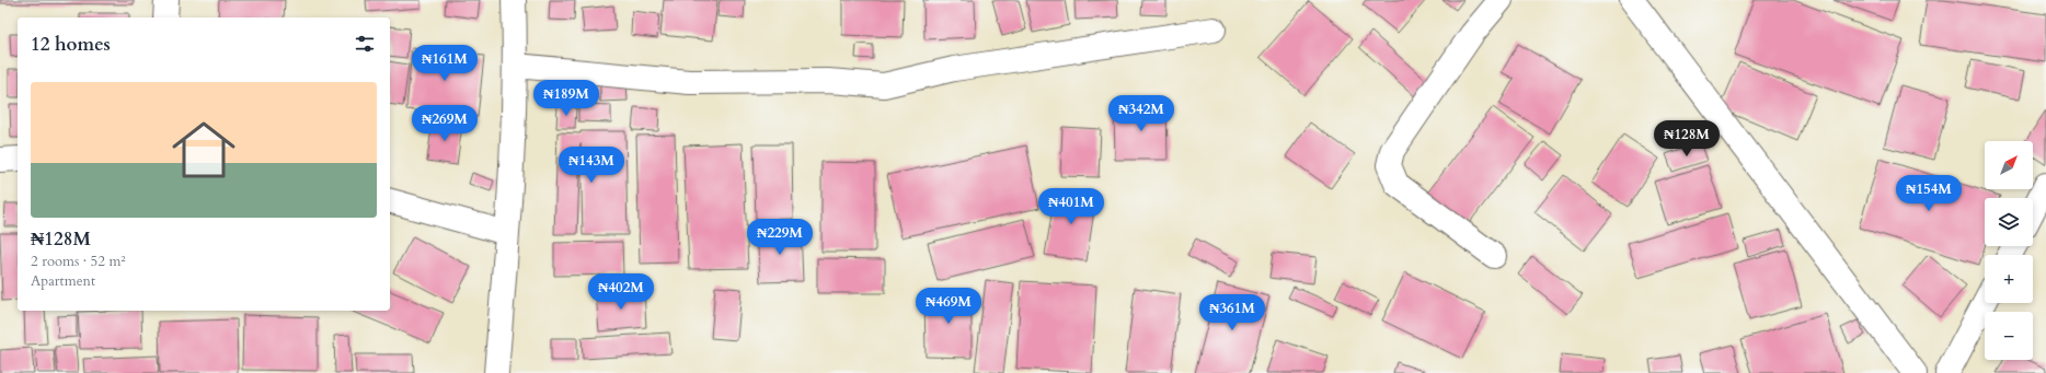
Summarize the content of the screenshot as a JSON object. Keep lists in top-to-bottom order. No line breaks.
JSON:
{"north":"top right","page":{"heading":"12 homes","price":["₦161M","₦189M","₦342M","₦269M","₦128M","₦143M","₦154M","₦401M","₦229M","₦402M","₦469M","₦361M"],"list":[{"name":"₦128M","note":"2 rooms · 52 m² · Apartment"}],"map_buttons":["+","−"]}}
